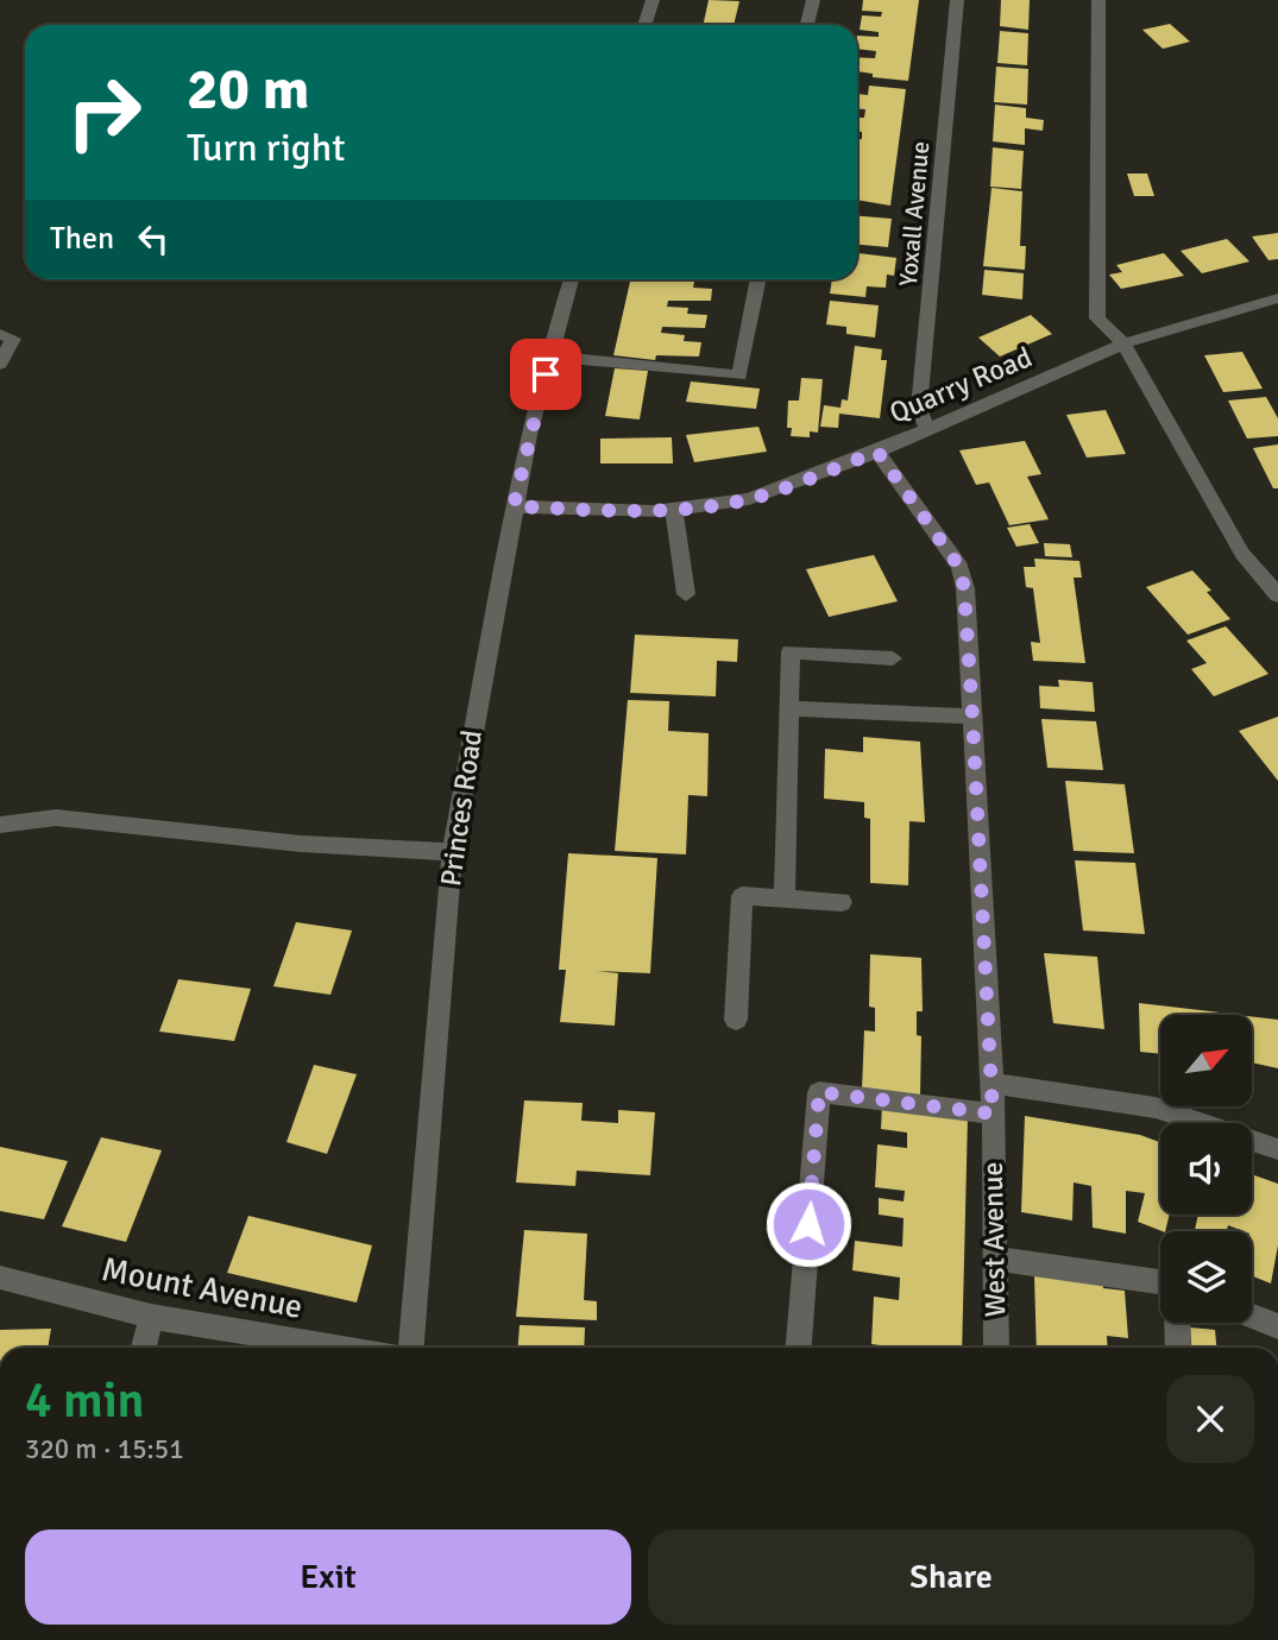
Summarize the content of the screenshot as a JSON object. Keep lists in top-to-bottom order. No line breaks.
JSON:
{"streets":{"street":["Yoxall Avenue","Quarry Road","Princes Road","West Avenue","Mount Avenue"]},"crossings":[["Yoxall Avenue","Quarry Road"],["Quarry Road","Princes Road"],["Quarry Road","West Avenue"]],"north":"top right","page":{"turn":["20 m","Turn right"],"then":"Then","heading":["4 min","320 m · 15:51"],"buttons":["Exit","Share"]}}
